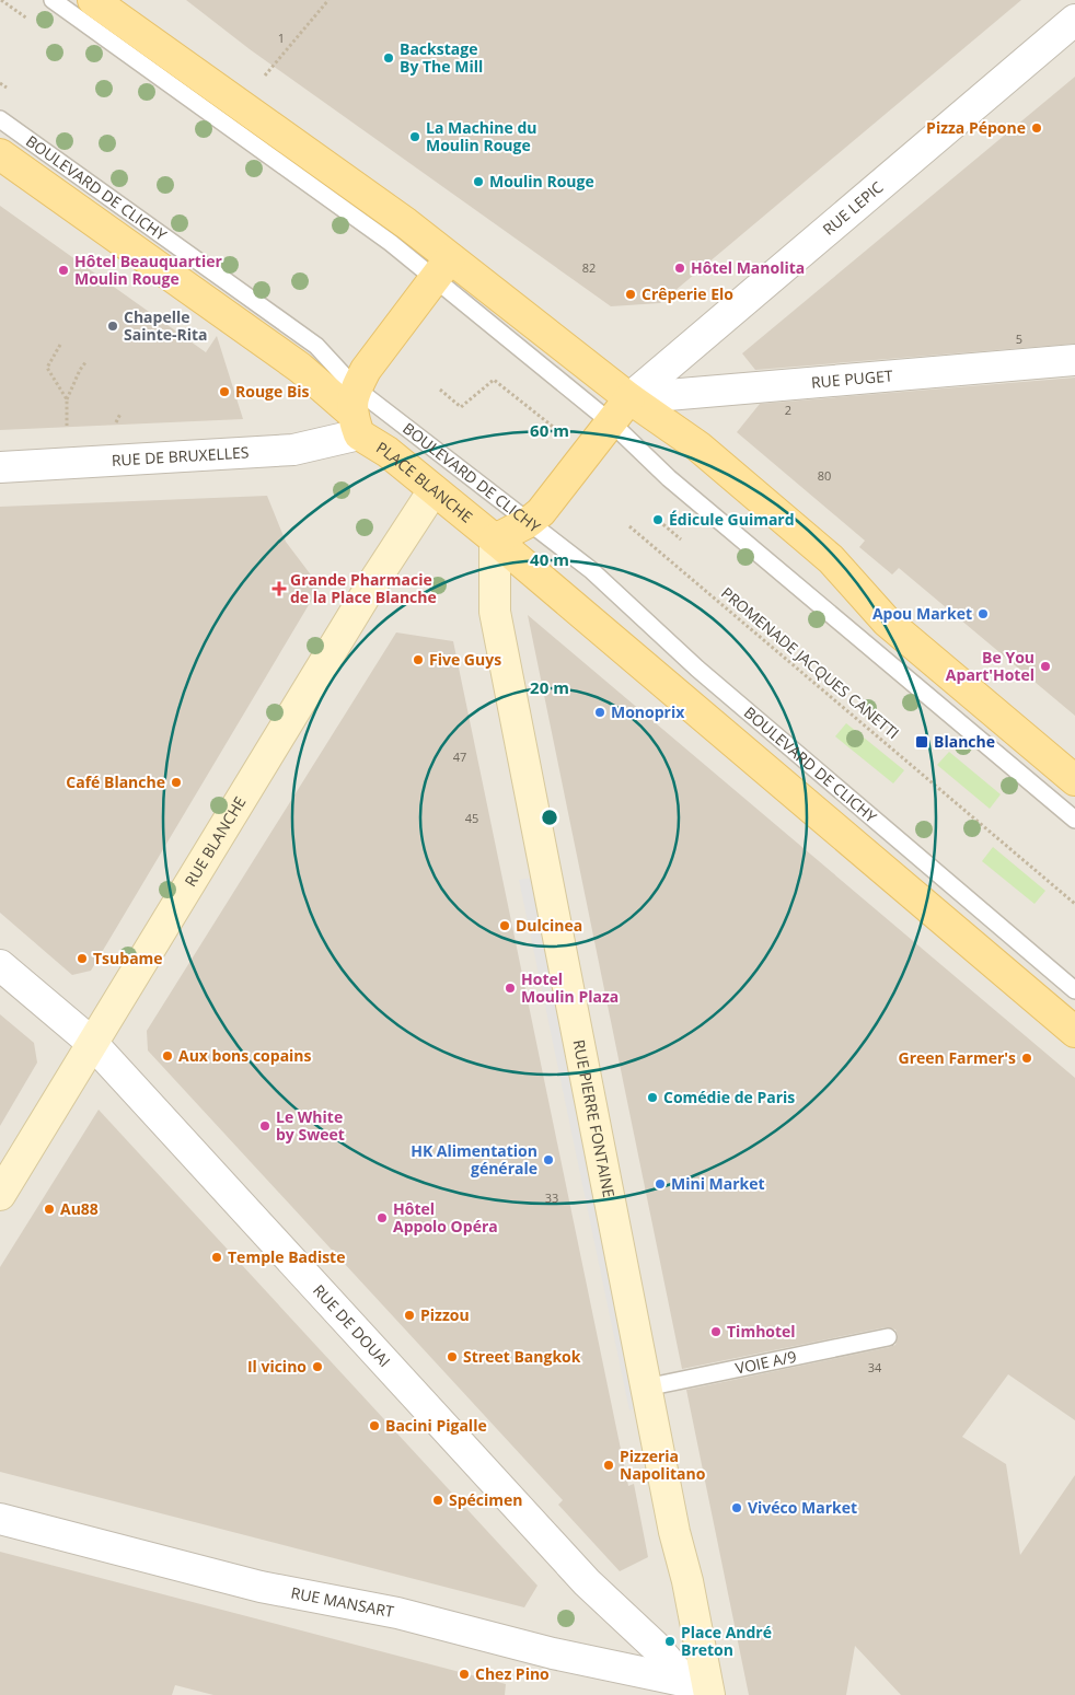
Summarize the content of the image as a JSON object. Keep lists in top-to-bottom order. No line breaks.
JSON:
{"streets":{"main road":["BOULEVARD DE CLICHY","PLACE BLANCHE"],"street":["RUE LEPIC","RUE PUGET","RUE DE BRUXELLES","RUE BLANCHE","RUE PIERRE FONTAINE","RUE DE DOUAI","RUE MANSART"],"lane":["VOIE A/9"],"path":["PROMENADE JACQUES CANETTI"]},"crossings":[["BOULEVARD DE CLICHY","RUE DE BRUXELLES"],["BOULEVARD DE CLICHY","PLACE BLANCHE"],["RUE LEPIC","RUE PUGET"],["RUE DE BRUXELLES","PLACE BLANCHE"],["PLACE BLANCHE","RUE BLANCHE"],["PLACE BLANCHE","RUE PIERRE FONTAINE"],["RUE BLANCHE","RUE DE DOUAI"],["RUE PIERRE FONTAINE","RUE DE DOUAI"],["RUE PIERRE FONTAINE","VOIE A/9"],["RUE PIERRE FONTAINE","RUE MANSART"],["RUE DE DOUAI","RUE MANSART"]],"places":{"other":["Backstage By The Mill","Pizza Pépone","La Machine du Moulin Rouge","Moulin Rouge","Hôtel Manolita","Hôtel Beauquartier Moulin Rouge","Crêperie Elo","Chapelle Sainte-Rita","Rouge Bis","Édicule Guimard","Apou Market","Five Guys","Be You Apart'Hotel","Monoprix","Café Blanche","Dulcinea","Tsubame","Hotel Moulin Plaza","Aux bons copains","Green Farmer's","Comédie de Paris","Le White by Sweet","HK Alimentation générale","Mini Market","Au88","Hôtel Appolo Opéra","Temple Badiste","Pizzou","Timhotel","Street Bangkok","Il vicino","Bacini Pigalle","Pizzeria Napolitano","Spécimen","Vivéco Market","Place André Breton","Chez Pino"],"health":["Grande Pharmacie de la Place Blanche"],"transit":["Blanche"]},"house_numbers":["1","82","5","2","80","47","45","33","34"],"rings":["60 m","40 m","20 m"]}
